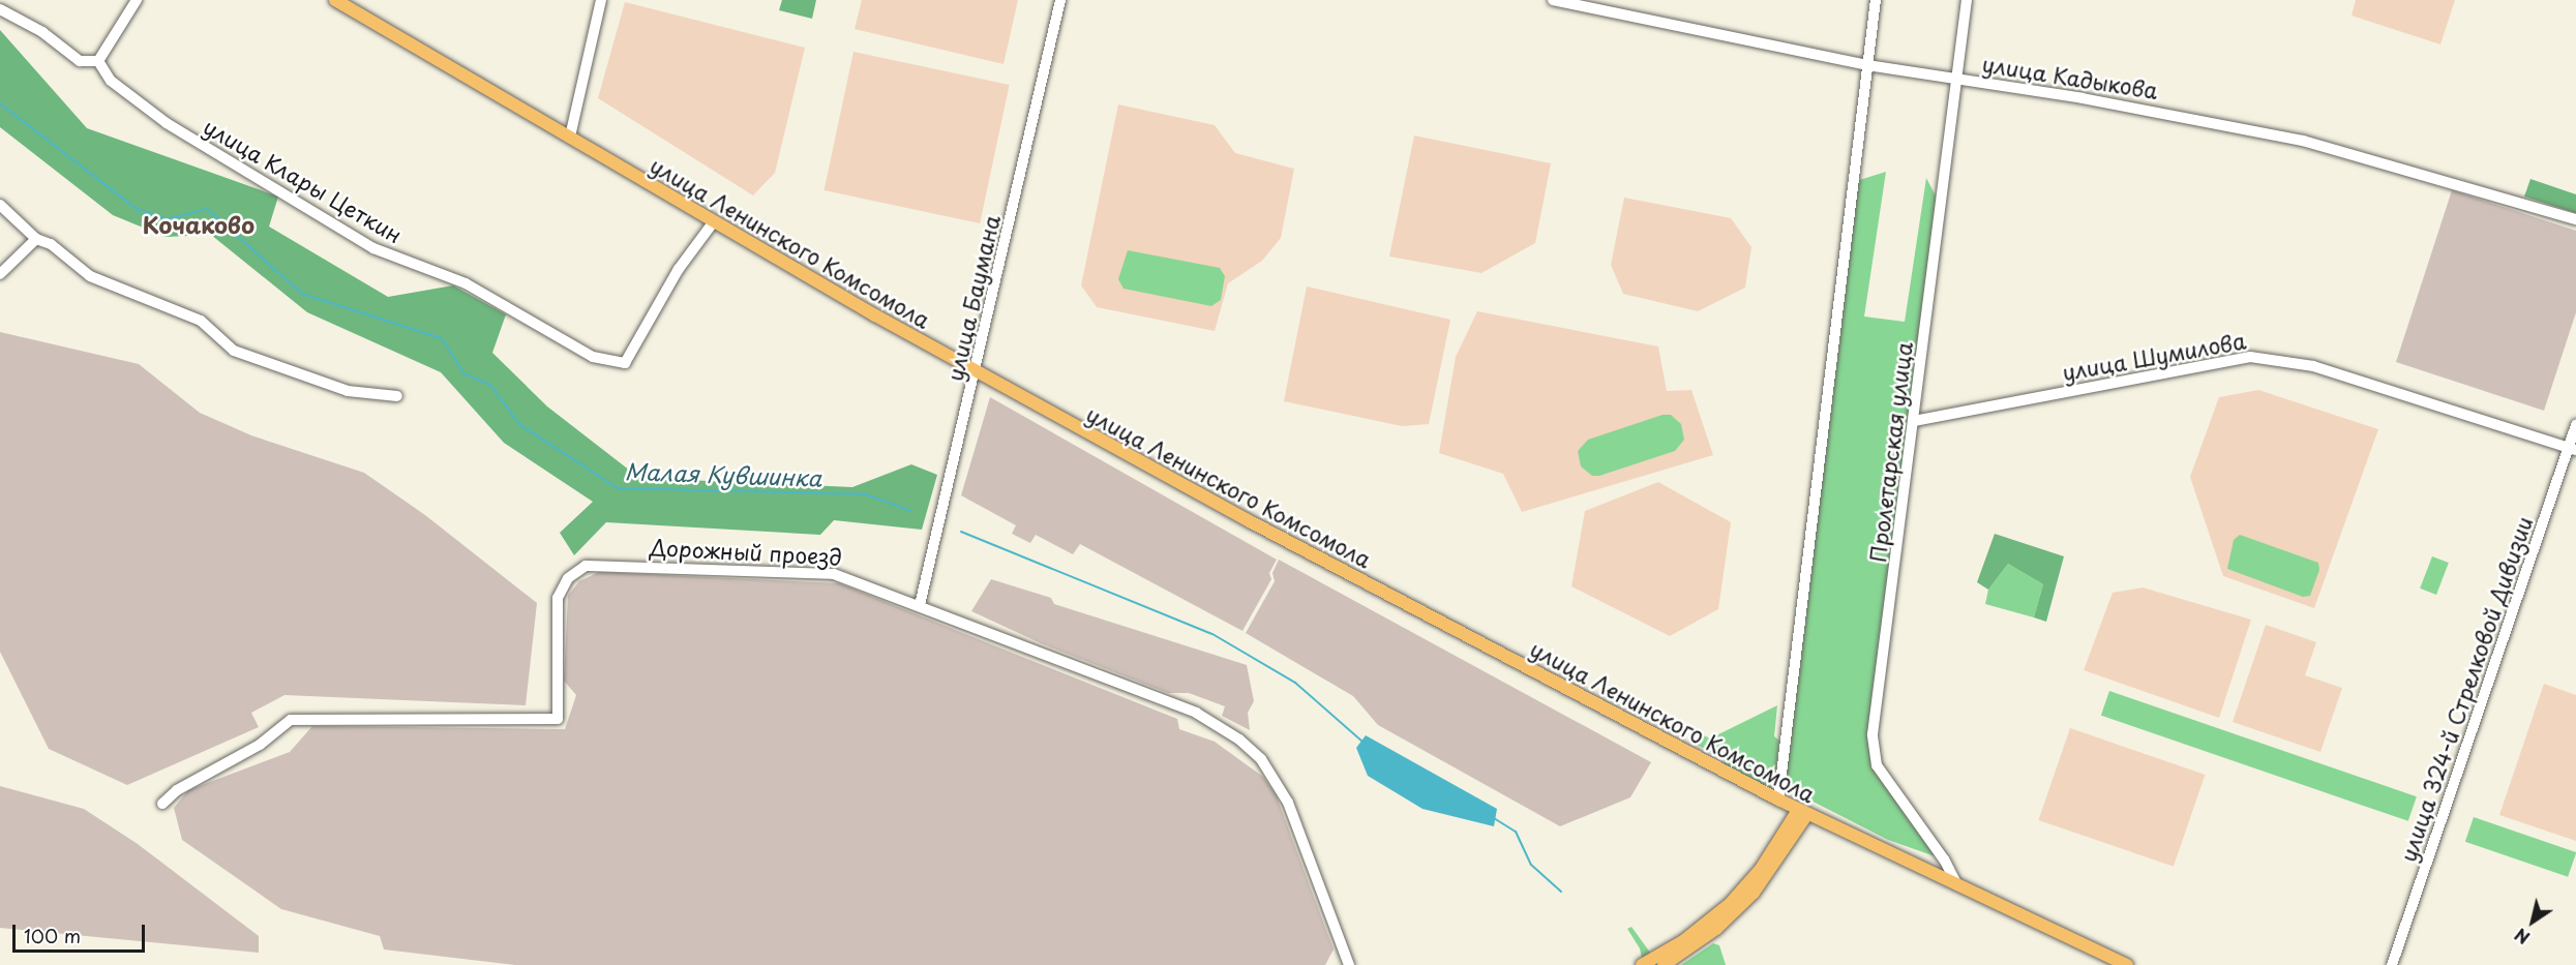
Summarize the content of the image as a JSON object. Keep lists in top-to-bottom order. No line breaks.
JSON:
{"streets":{"main road":["улица Ленинского Комсомола"],"street":["улица Кадыкова","улица Клары Цеткин","улица Баумана","улица Шумилова","Пролетарская улица","Дорожный проезд","улица 324-й Стрелковой Дивизии"]},"crossings":[["улица Кадыкова","Пролетарская улица"],["улица Клары Цеткин","улица Ленинского Комсомола"],["улица Ленинского Комсомола","улица Баумана"],["улица Ленинского Комсомола","Пролетарская улица"],["улица Баумана","Дорожный проезд"],["улица Шумилова","Пролетарская улица"],["улица Шумилова","улица 324-й Стрелковой Дивизии"]],"districts":["Кочаково"],"water":["Малая Кувшинка"],"scale_bar":"100 m","north":"bottom left"}
